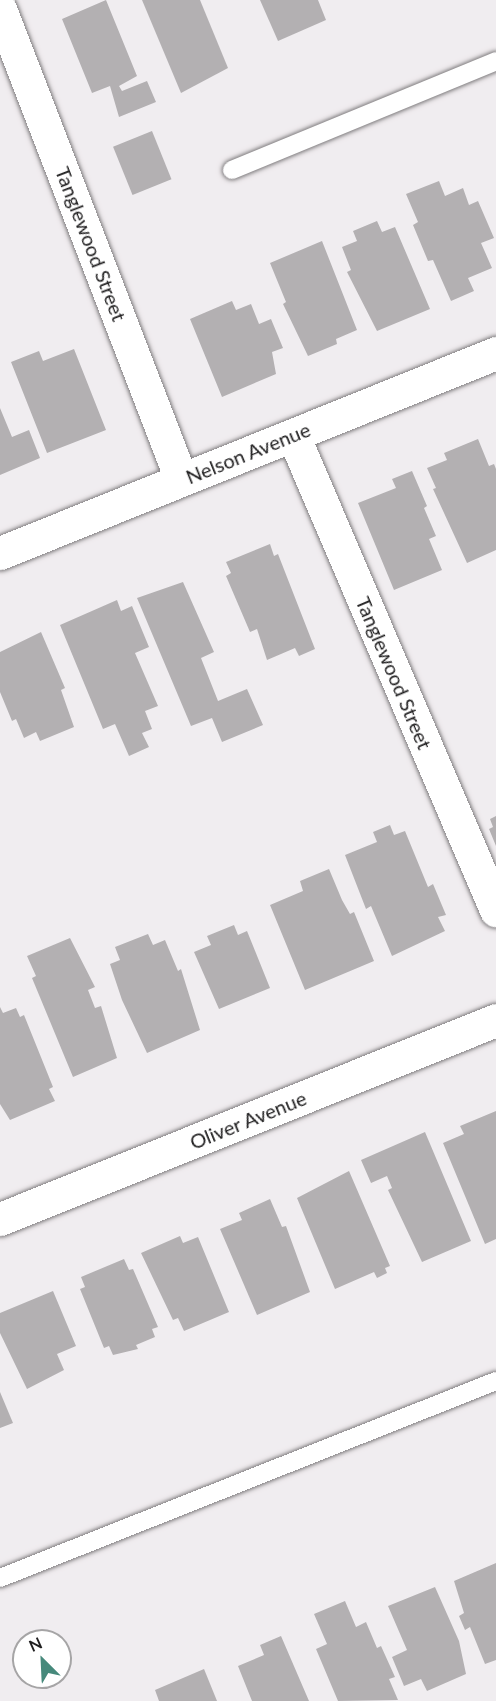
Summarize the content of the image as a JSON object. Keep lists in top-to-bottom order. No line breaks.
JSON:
{"streets":{"street":["Tanglewood Street","Nelson Avenue","Oliver Avenue"]},"crossings":[["Tanglewood Street","Nelson Avenue"]],"north":"top left"}
